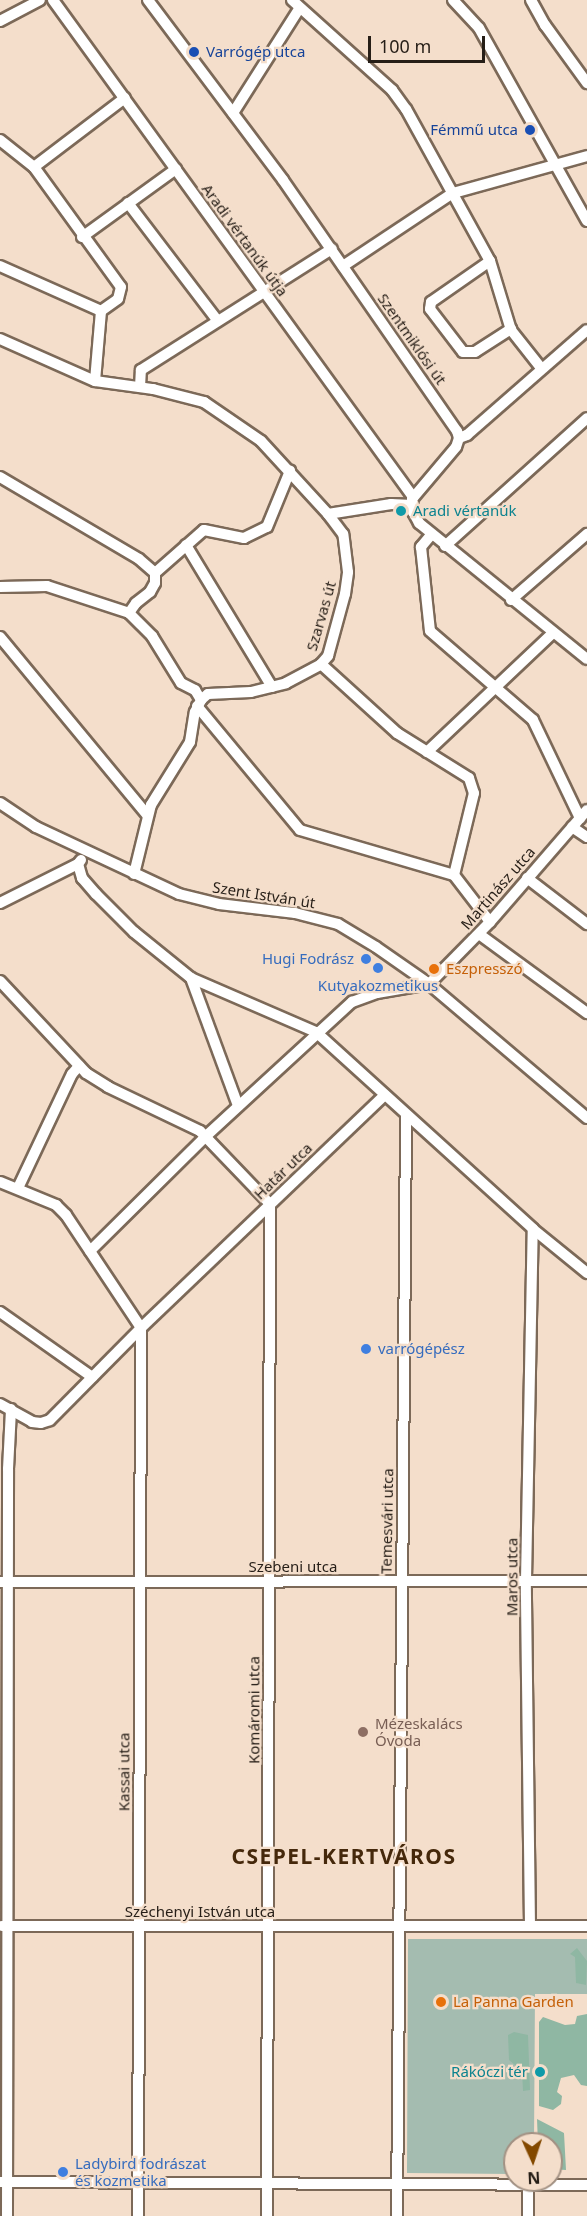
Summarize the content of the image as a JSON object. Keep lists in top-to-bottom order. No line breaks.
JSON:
{"streets":{"street":["Aradi vértanúk útja","Szentmiklósi út","Szarvas út","Martinász utca","Szent István út","Határ utca","Temesvári utca","Szebeni utca","Maros utca","Komáromi utca","Kassai utca","Széchenyi István utca"]},"crossings":[["Martinász utca","Szent István út"],["Határ utca","Komáromi utca"],["Határ utca","Kassai utca"],["Temesvári utca","Szebeni utca"],["Temesvári utca","Széchenyi István utca"],["Szebeni utca","Maros utca"],["Szebeni utca","Komáromi utca"],["Szebeni utca","Kassai utca"],["Komáromi utca","Széchenyi István utca"],["Kassai utca","Széchenyi István utca"]],"districts":["CSEPEL-KERTVÁROS"],"places":["Varrógép utca","Fémmű utca","Aradi vértanúk","Hugi Fodrász","Kutyakozmetikus","Eszpresszó","varrógépész","Mézeskalács Óvoda","La Panna Garden","Rákóczi tér","Ladybird fodrászat és kozmetika"],"scale_bar":"100 m","north":"bottom"}
